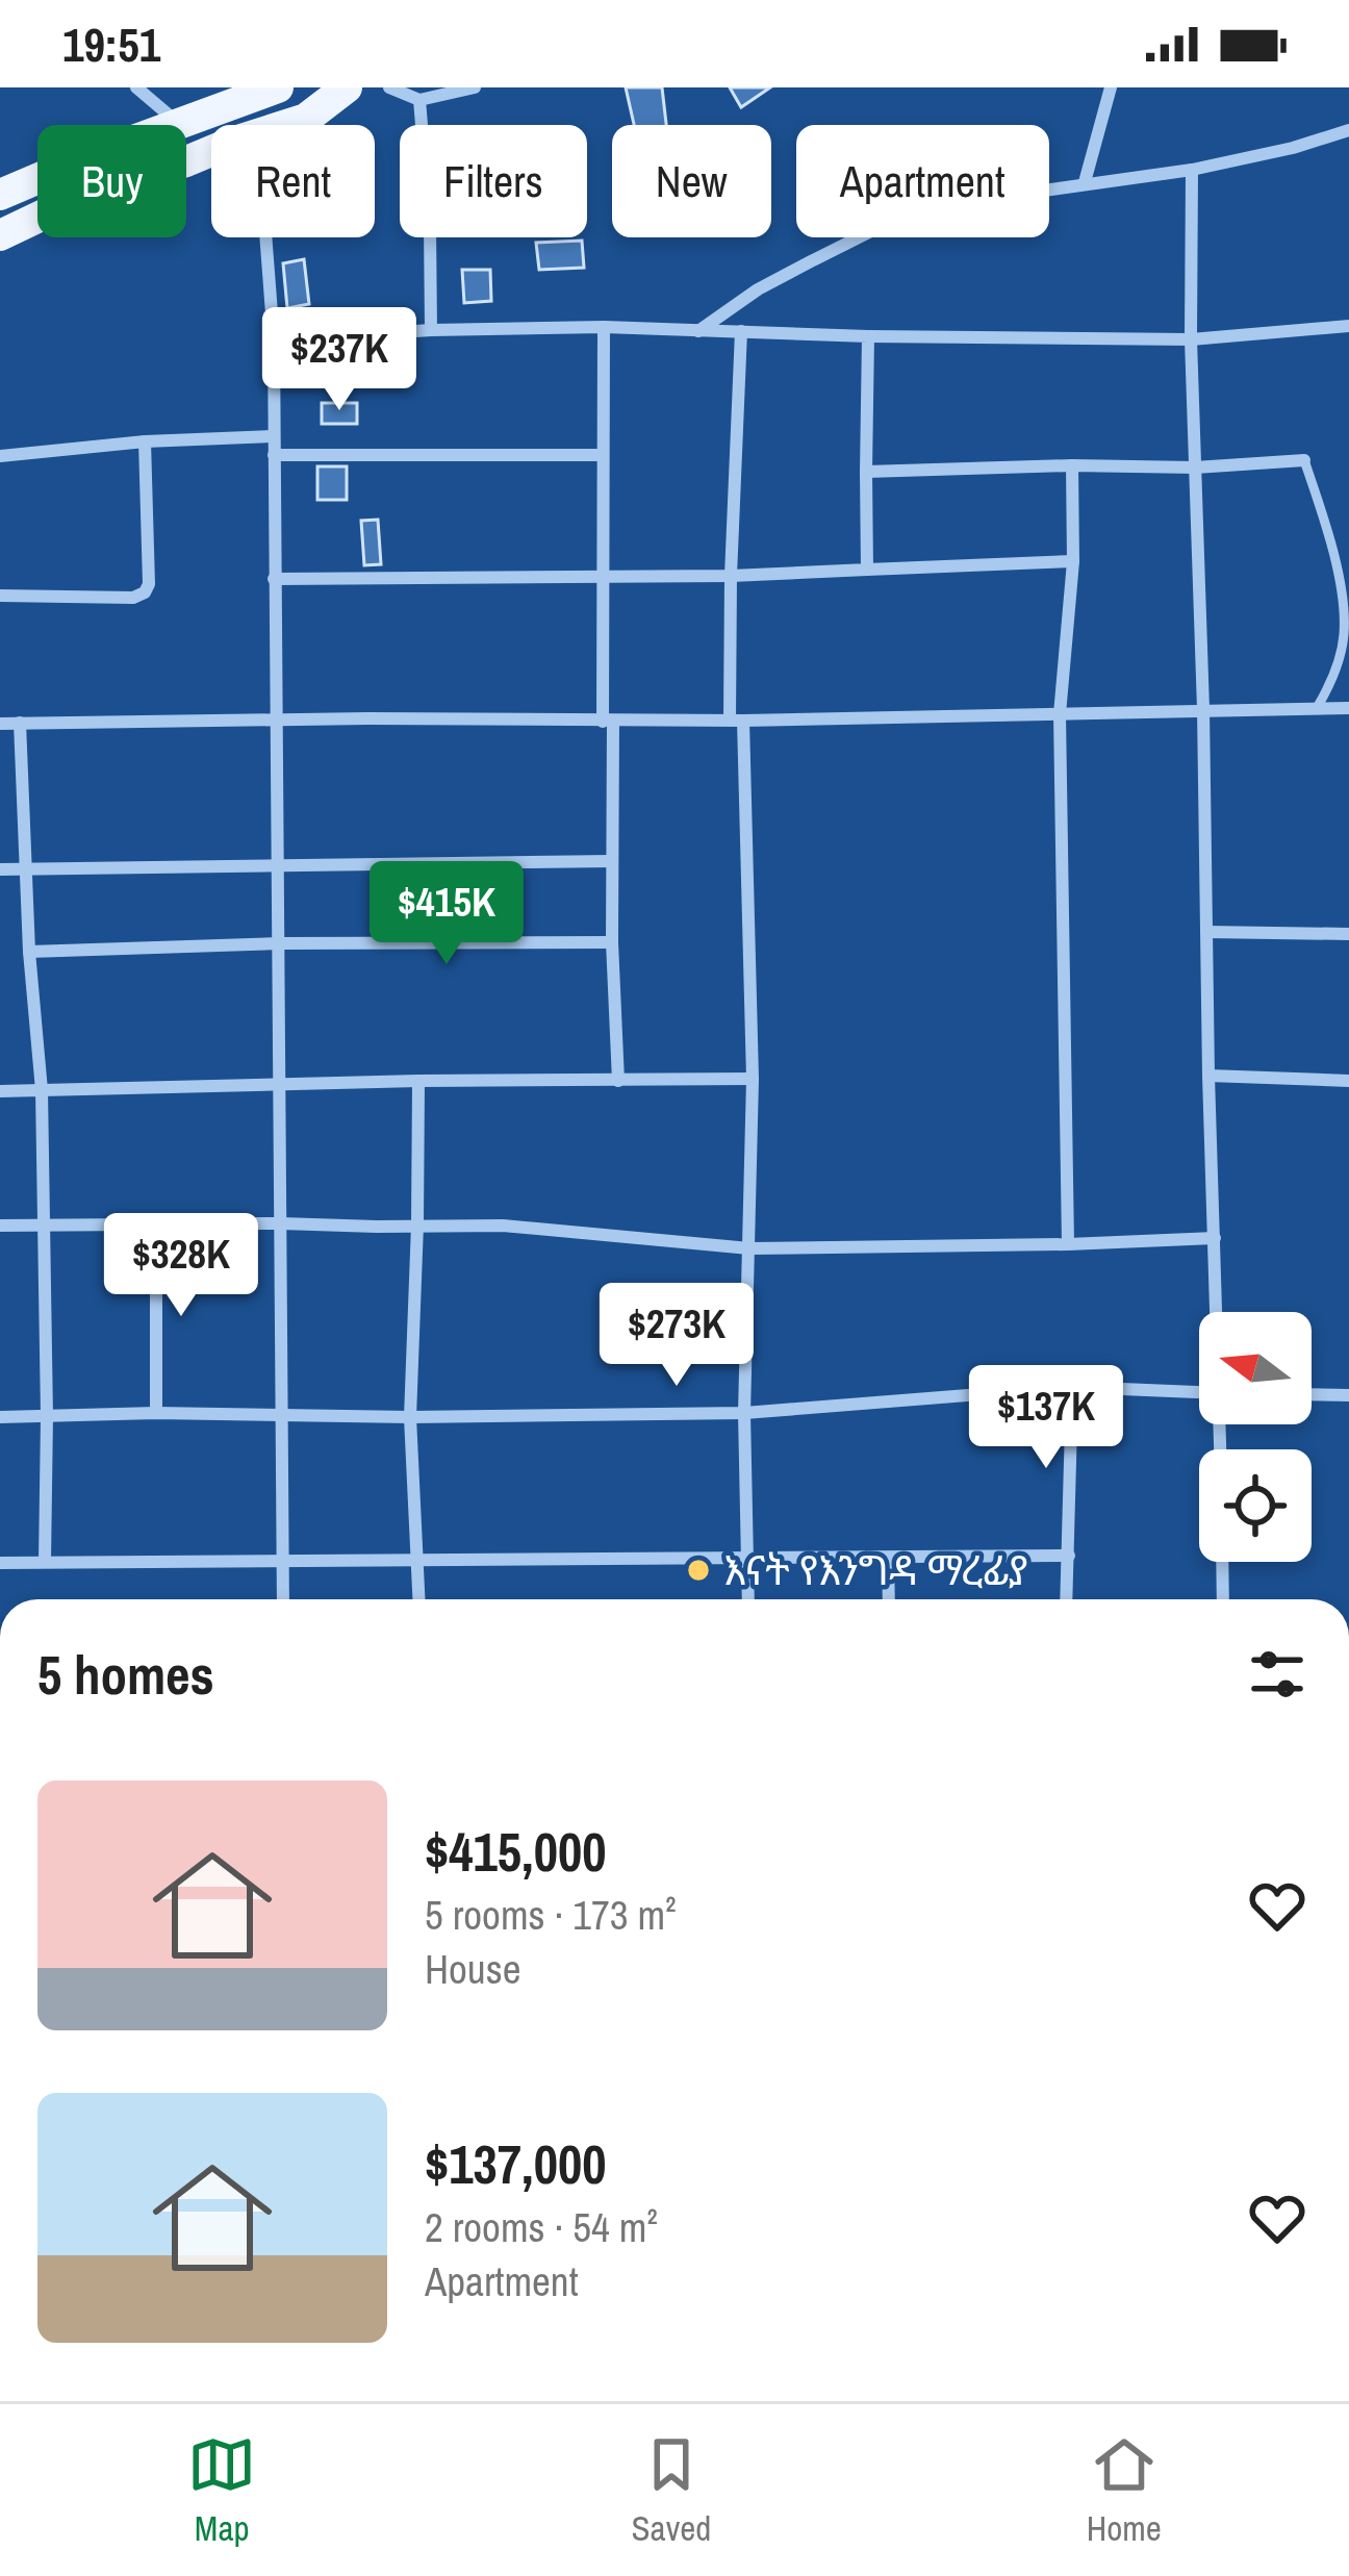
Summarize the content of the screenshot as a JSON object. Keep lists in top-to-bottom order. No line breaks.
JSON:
{"places":["እናት የእንግዳ ማረፊያ"],"north":"left","page":{"status":"19:51","chip":["Buy","Rent","Filters","New","Apartment"],"price":["$237K","$415K","$328K","$273K","$137K"],"heading":"5 homes","list":[{"name":"$415,000","note":"5 rooms · 173 m² · House"},{"name":"$137,000","note":"2 rooms · 54 m² · Apartment"}],"tabs":["Map","Saved","Home"]}}
